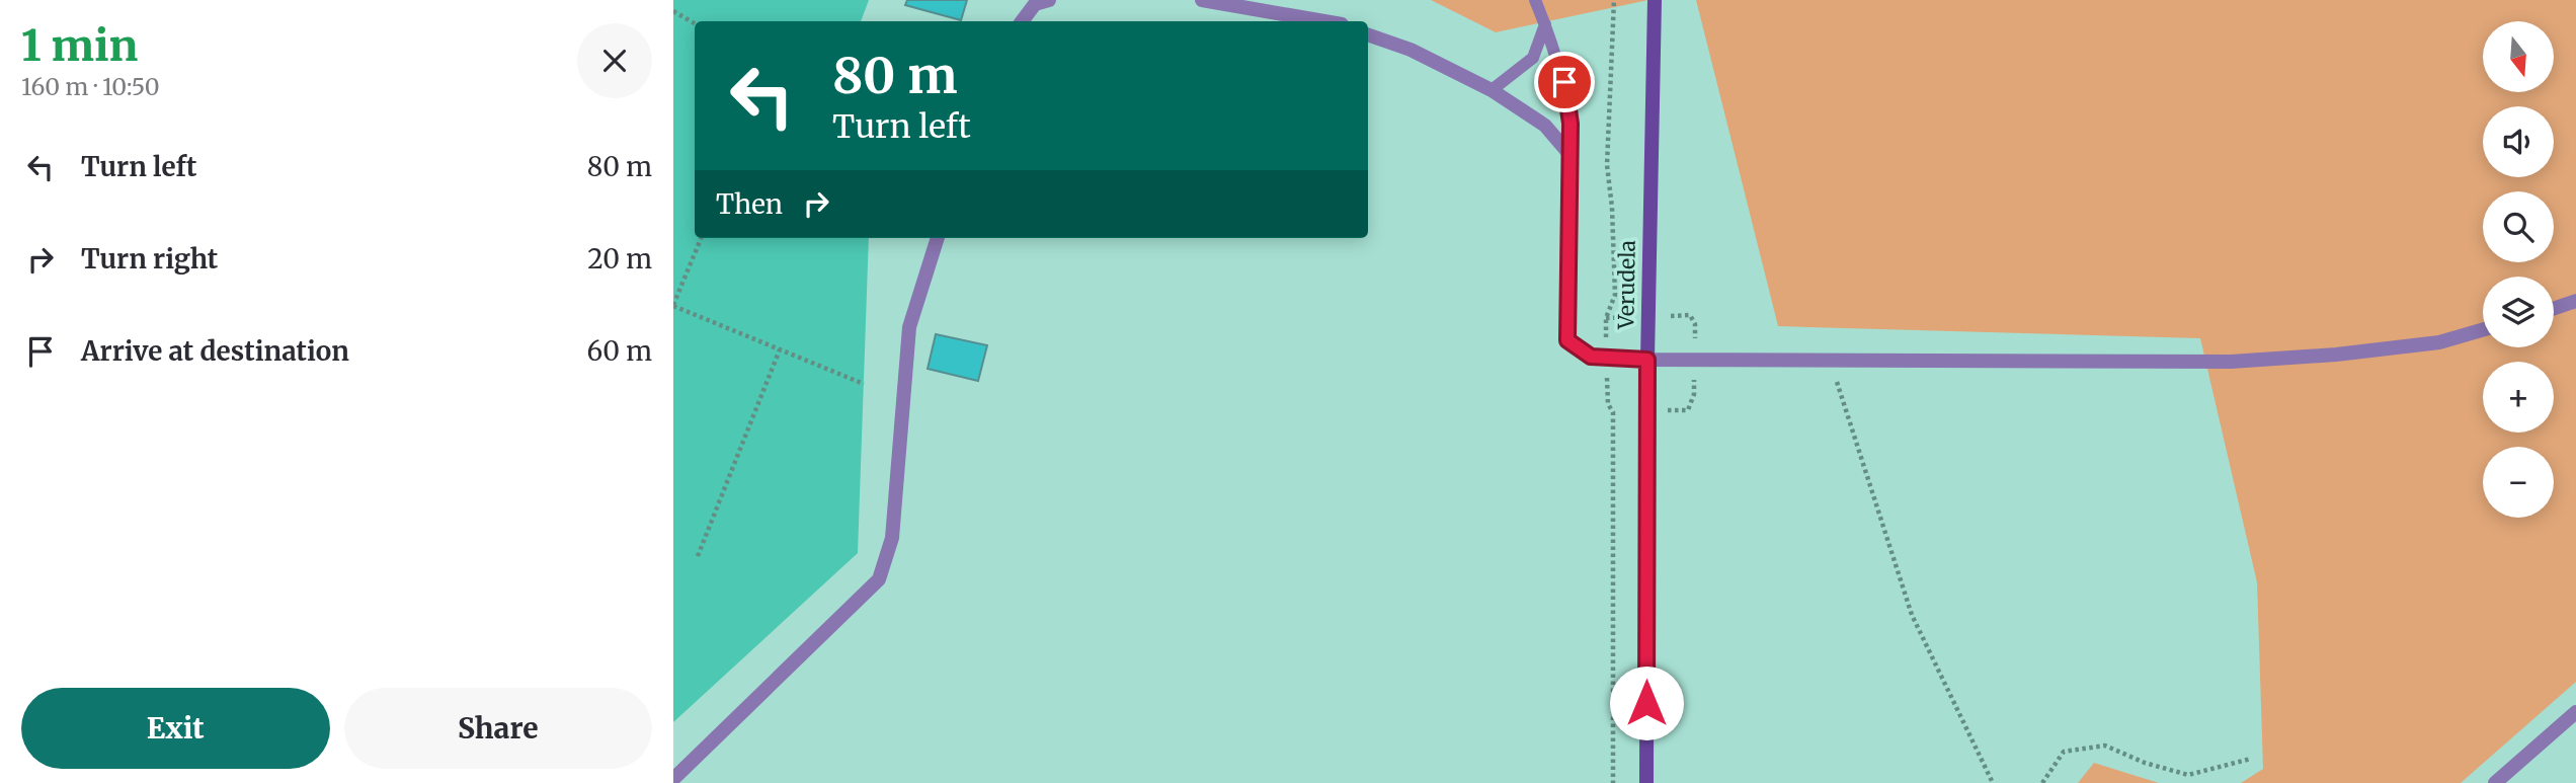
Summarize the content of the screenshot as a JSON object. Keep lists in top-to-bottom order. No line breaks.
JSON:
{"streets":{"main road":["Verudela"]},"north":"bottom","page":{"heading":["1 min","160 m · 10:50"],"map_buttons":["+","−"],"turn":["80 m","Turn left"],"list":[{"name":"Turn left","value":"80 m"},{"name":"Turn right","value":"20 m"},{"name":"Arrive at destination","value":"60 m"}],"then":"Then","buttons":["Exit","Share"]}}
